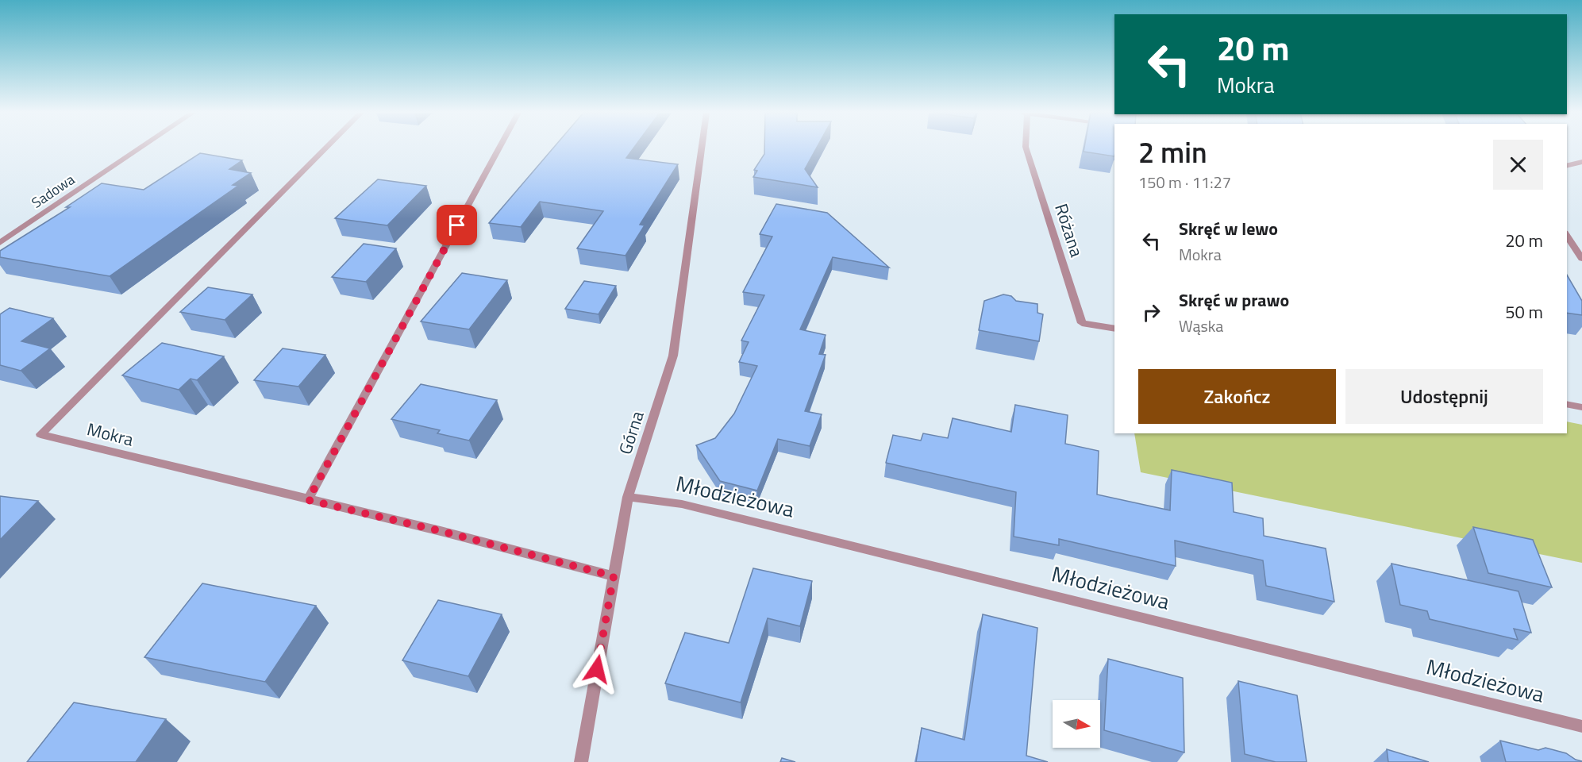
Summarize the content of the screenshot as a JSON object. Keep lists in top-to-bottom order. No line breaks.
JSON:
{"streets":{"street":["Sadowa","Różana","Górna","Mokra","Młodzieżowa"]},"crossings":[["Górna","Mokra"],["Górna","Młodzieżowa"]],"north":"right","page":{"turn":["20 m","Mokra"],"heading":["2 min","150 m · 11:27"],"list":[{"name":"Skręć w lewo","note":"Mokra","value":"20 m"},{"name":"Skręć w prawo","note":"Wąska","value":"50 m"}],"buttons":["Zakończ","Udostępnij"]}}
